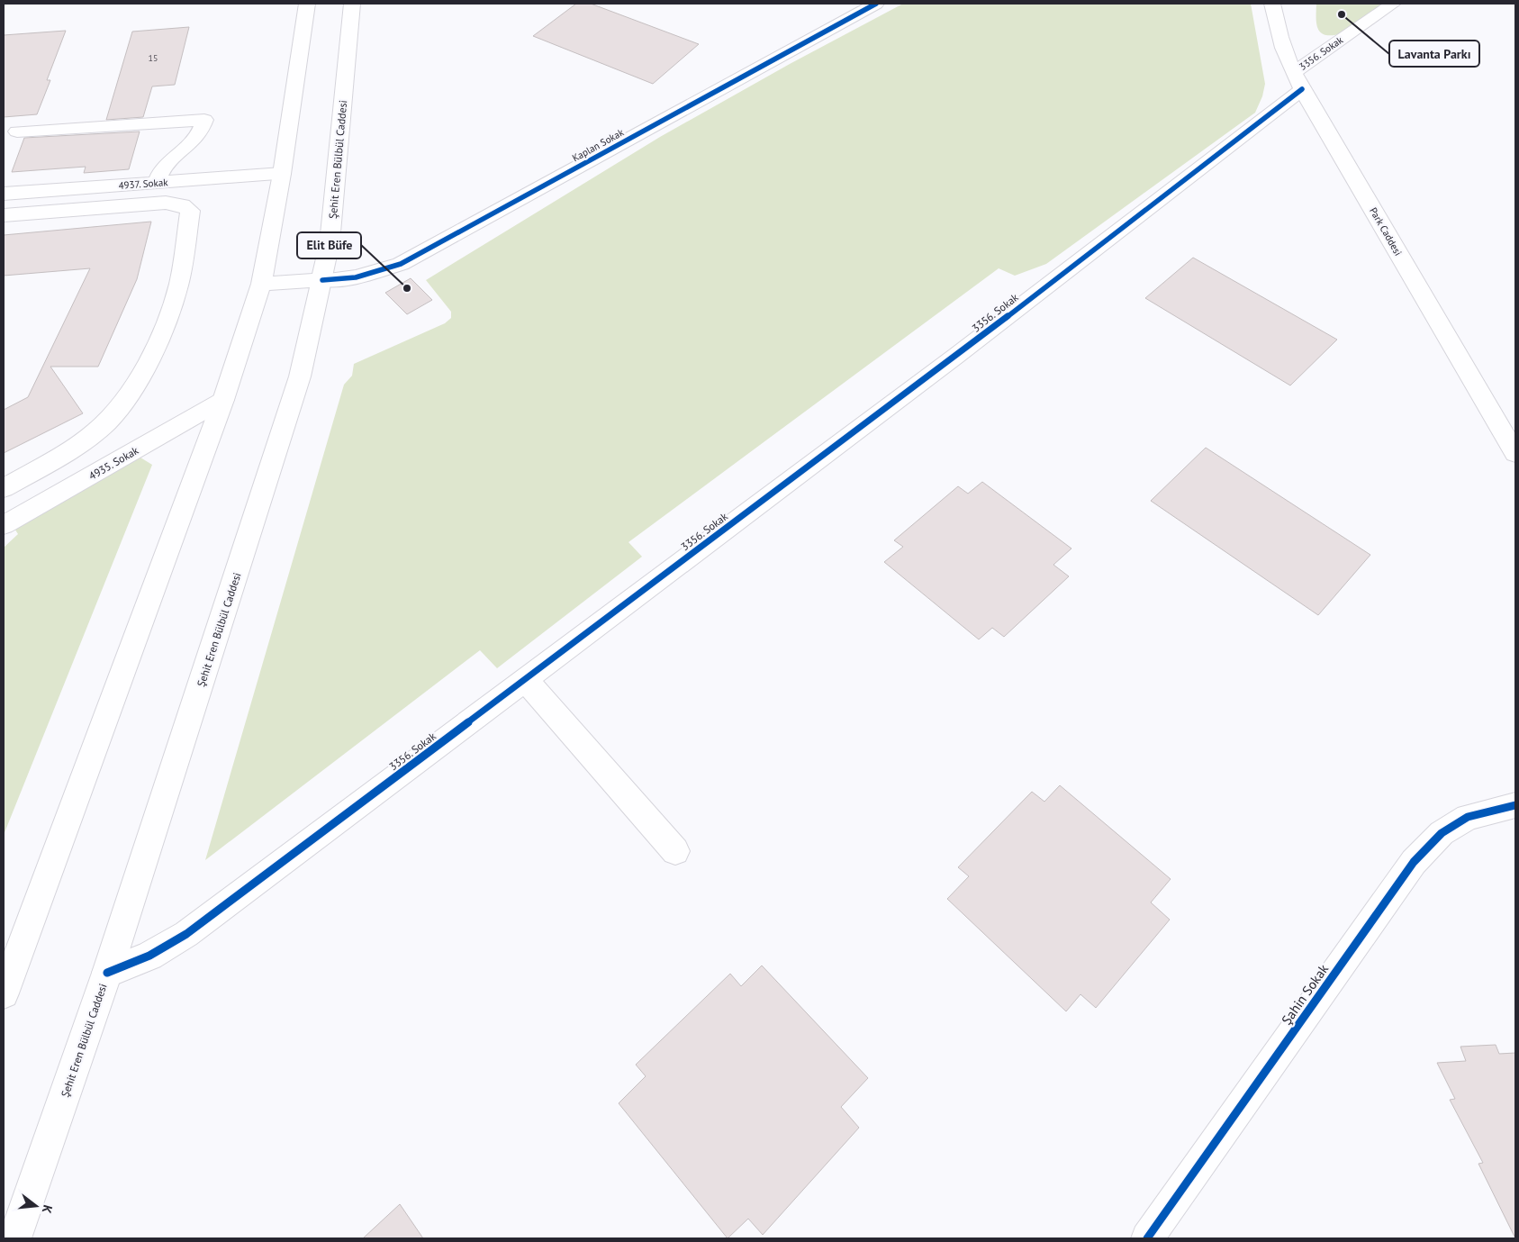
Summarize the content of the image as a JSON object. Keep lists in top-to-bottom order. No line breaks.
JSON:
{"streets":{"street":["3356. Sokak","Kaplan Sokak","Şehit Eren Bülbül Caddesi","4937. Sokak","Park Caddesi","4935. Sokak","Şahin Sokak"]},"crossings":[["3356. Sokak","Şehit Eren Bülbül Caddesi"],["3356. Sokak","Park Caddesi"],["Kaplan Sokak","Şehit Eren Bülbül Caddesi"]],"places":["Lavanta Parkı","Elit Büfe"],"house_numbers":["15"],"north":"right"}
